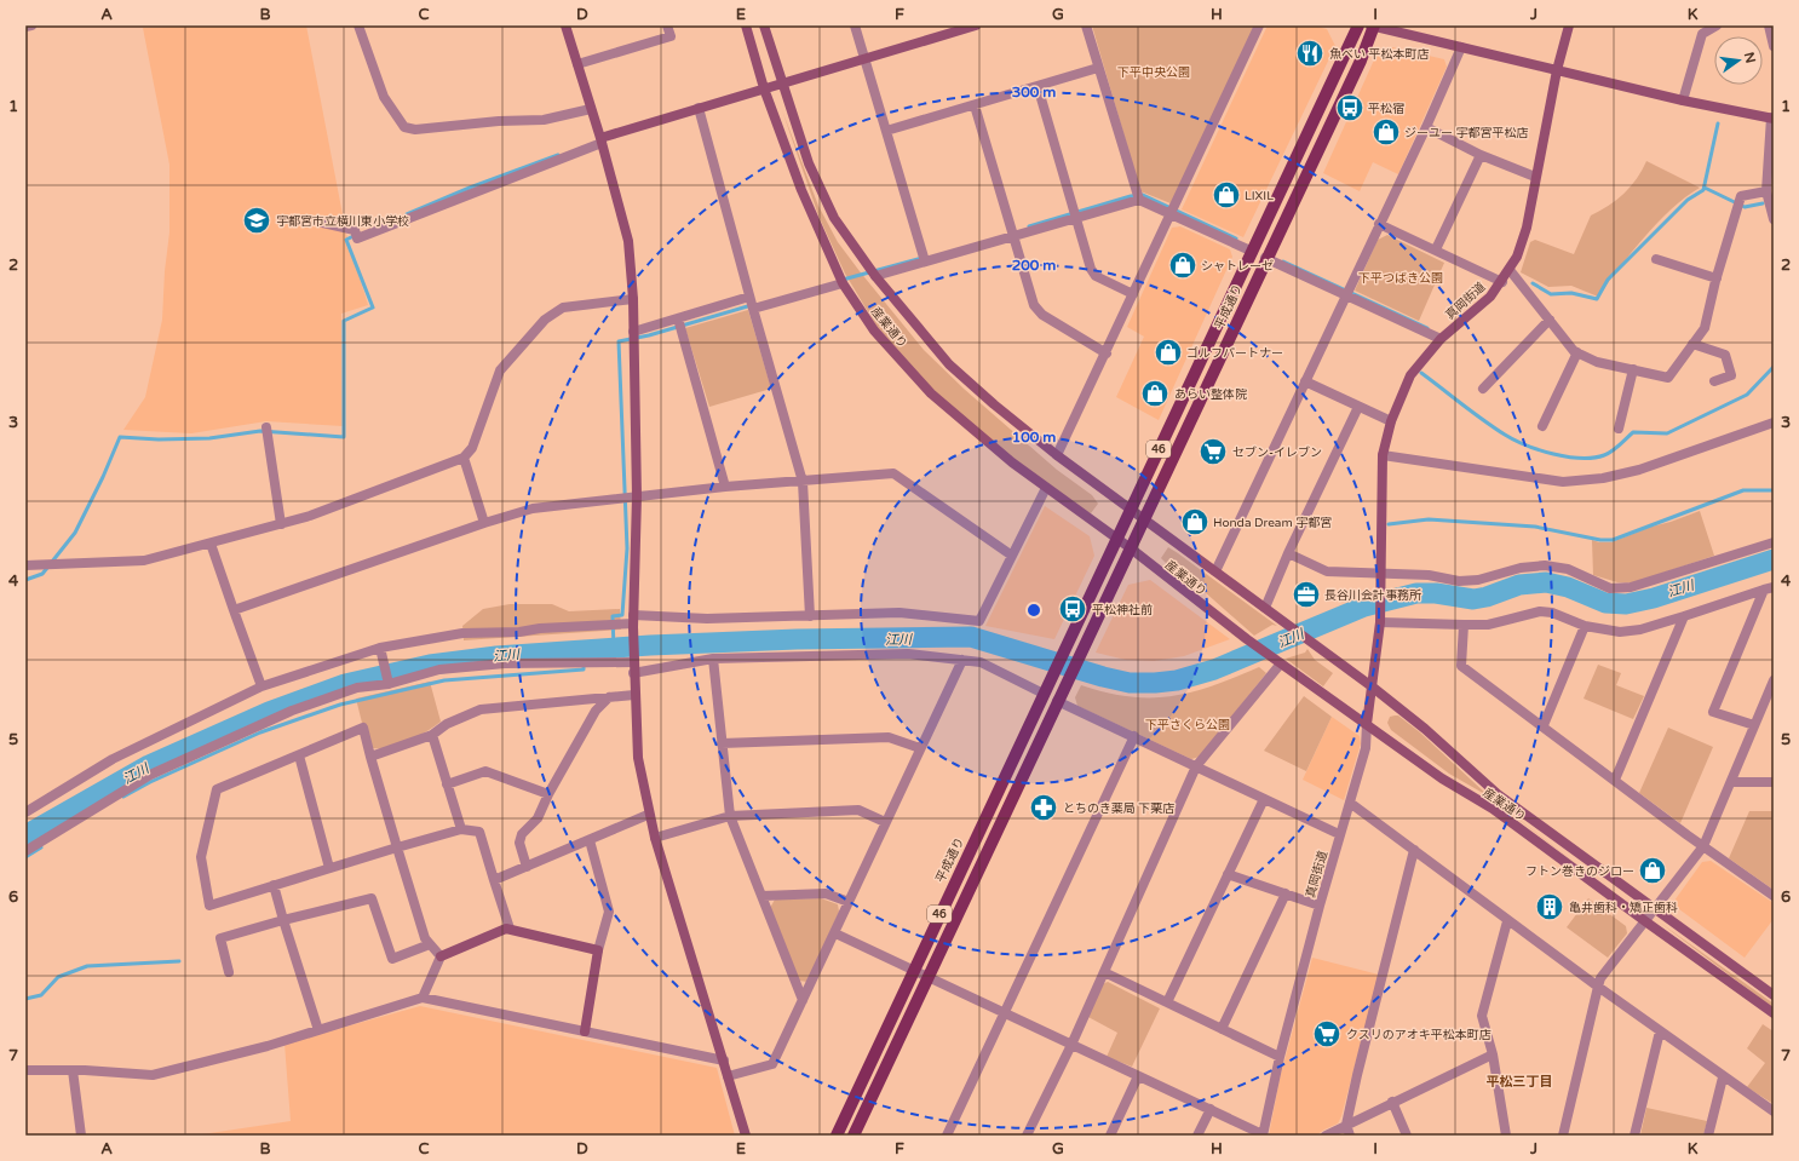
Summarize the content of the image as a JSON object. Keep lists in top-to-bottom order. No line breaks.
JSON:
{"streets":{"main road":["平成通り","46"],"street":["真岡街道","産業通り"]},"crossings":[["真岡街道","産業通り"],["平成通り","産業通り"],["平成通り","46"]],"districts":["平松三丁目"],"water":["江川"],"parks":["下平中央公園","下平つばき公園","下平さくら公園"],"places":{"restaurant":["魚べい 平松本町店"],"bus stop":["平松宿","平松神社前"],"shop":["ジーユー 宇都宮平松店","LIXIL","シャトレーゼ","ゴルフパートナー","あらい整体院","Honda Dream 宇都宮","フトン巻きのジロー"],"school or university":["宇都宮市立横川東小学校"],"supermarket":["セブン-イレブン","クスリのアオキ平松本町店"],"office":["長谷川会計事務所"],"pharmacy":["とちのき薬局 下栗店"],"building":["亀井歯科・矯正歯科"]},"north":"right","grid":{"columns":["A","B","C","D","E","F","G","H","I","J","K"],"rows":["1","2","3","4","5","6","7"]},"rings":["300 m","200 m","100 m"]}
